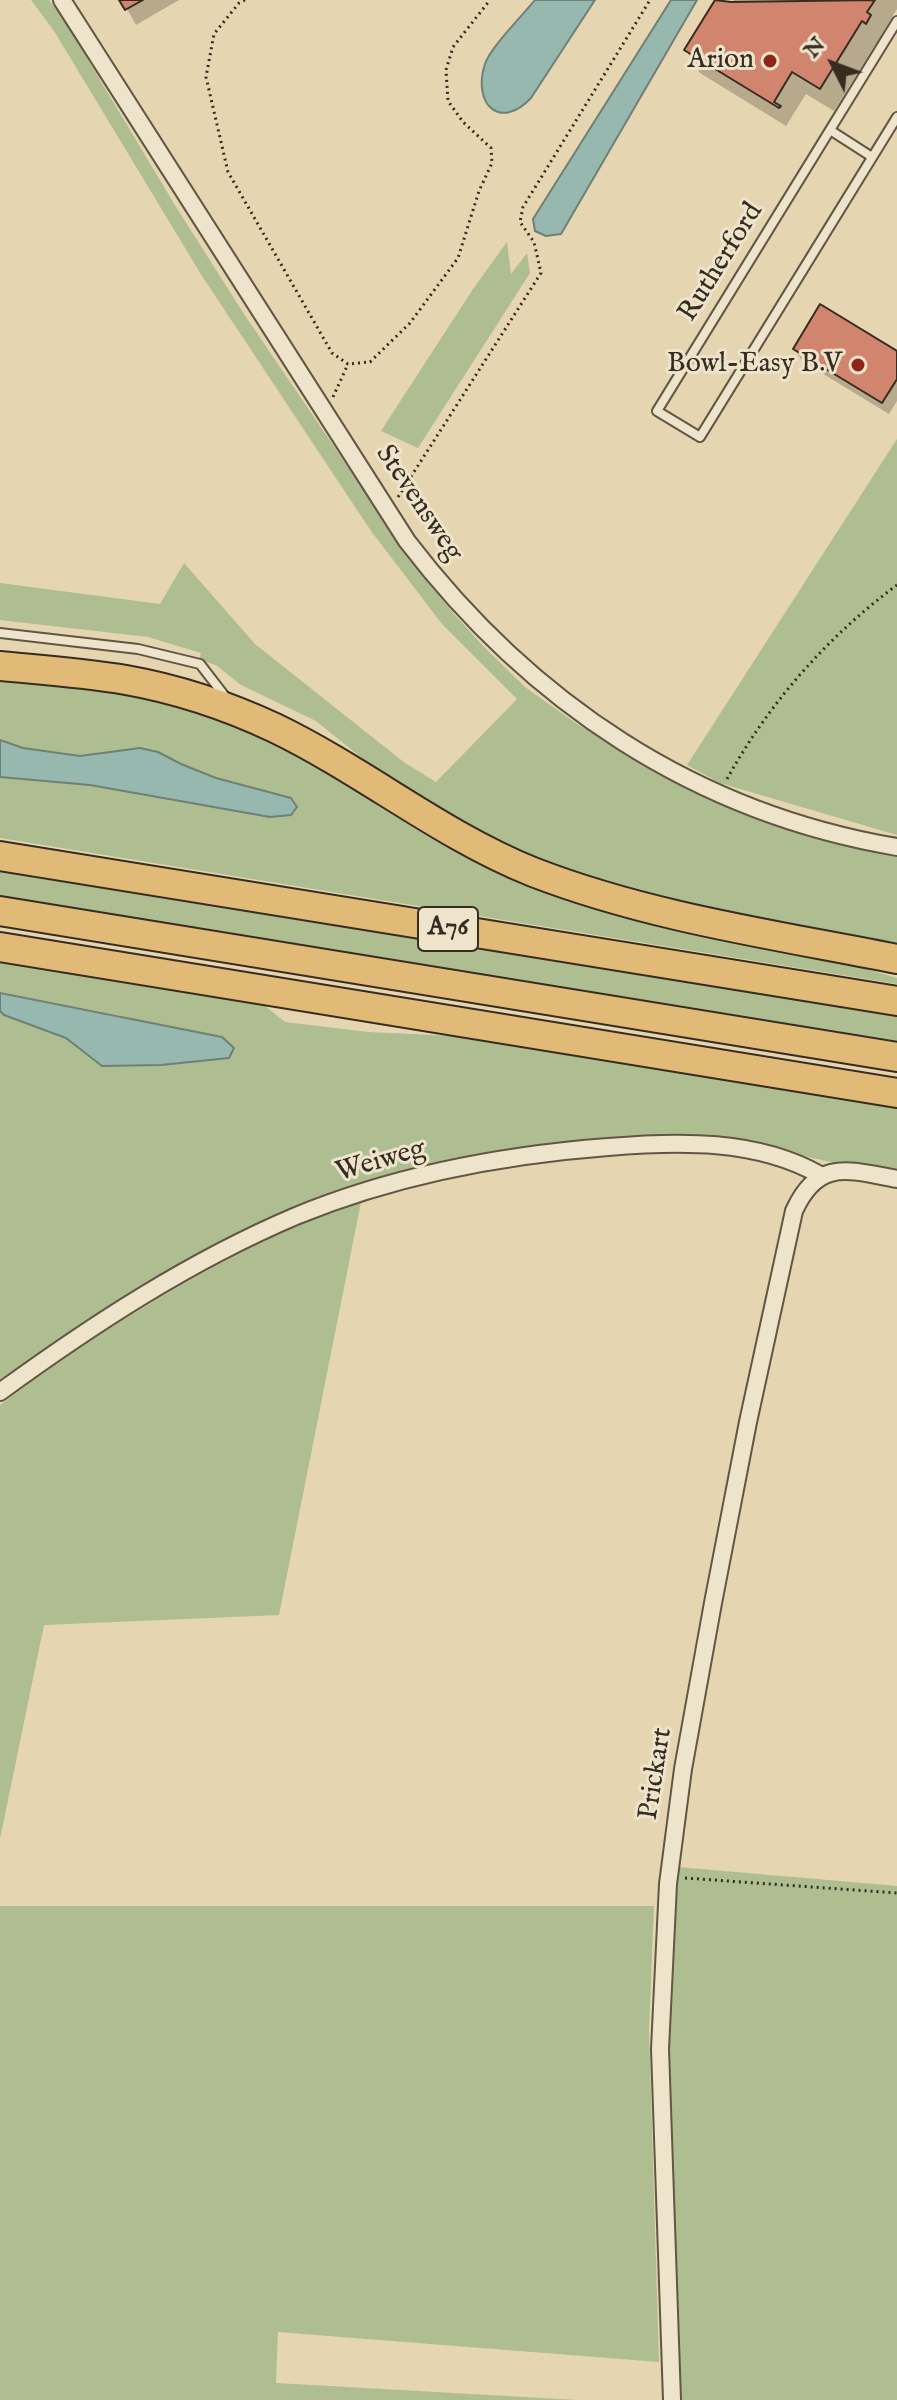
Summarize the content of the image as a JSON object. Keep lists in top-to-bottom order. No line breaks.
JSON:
{"streets":{"highway":["A76"],"street":["Stevensweg","Weiweg","Prickart"],"lane":["Rutherford"]},"crossings":[["Weiweg","Prickart"]],"places":["Arion","Bowl-Easy B.V"],"north":"top left"}
